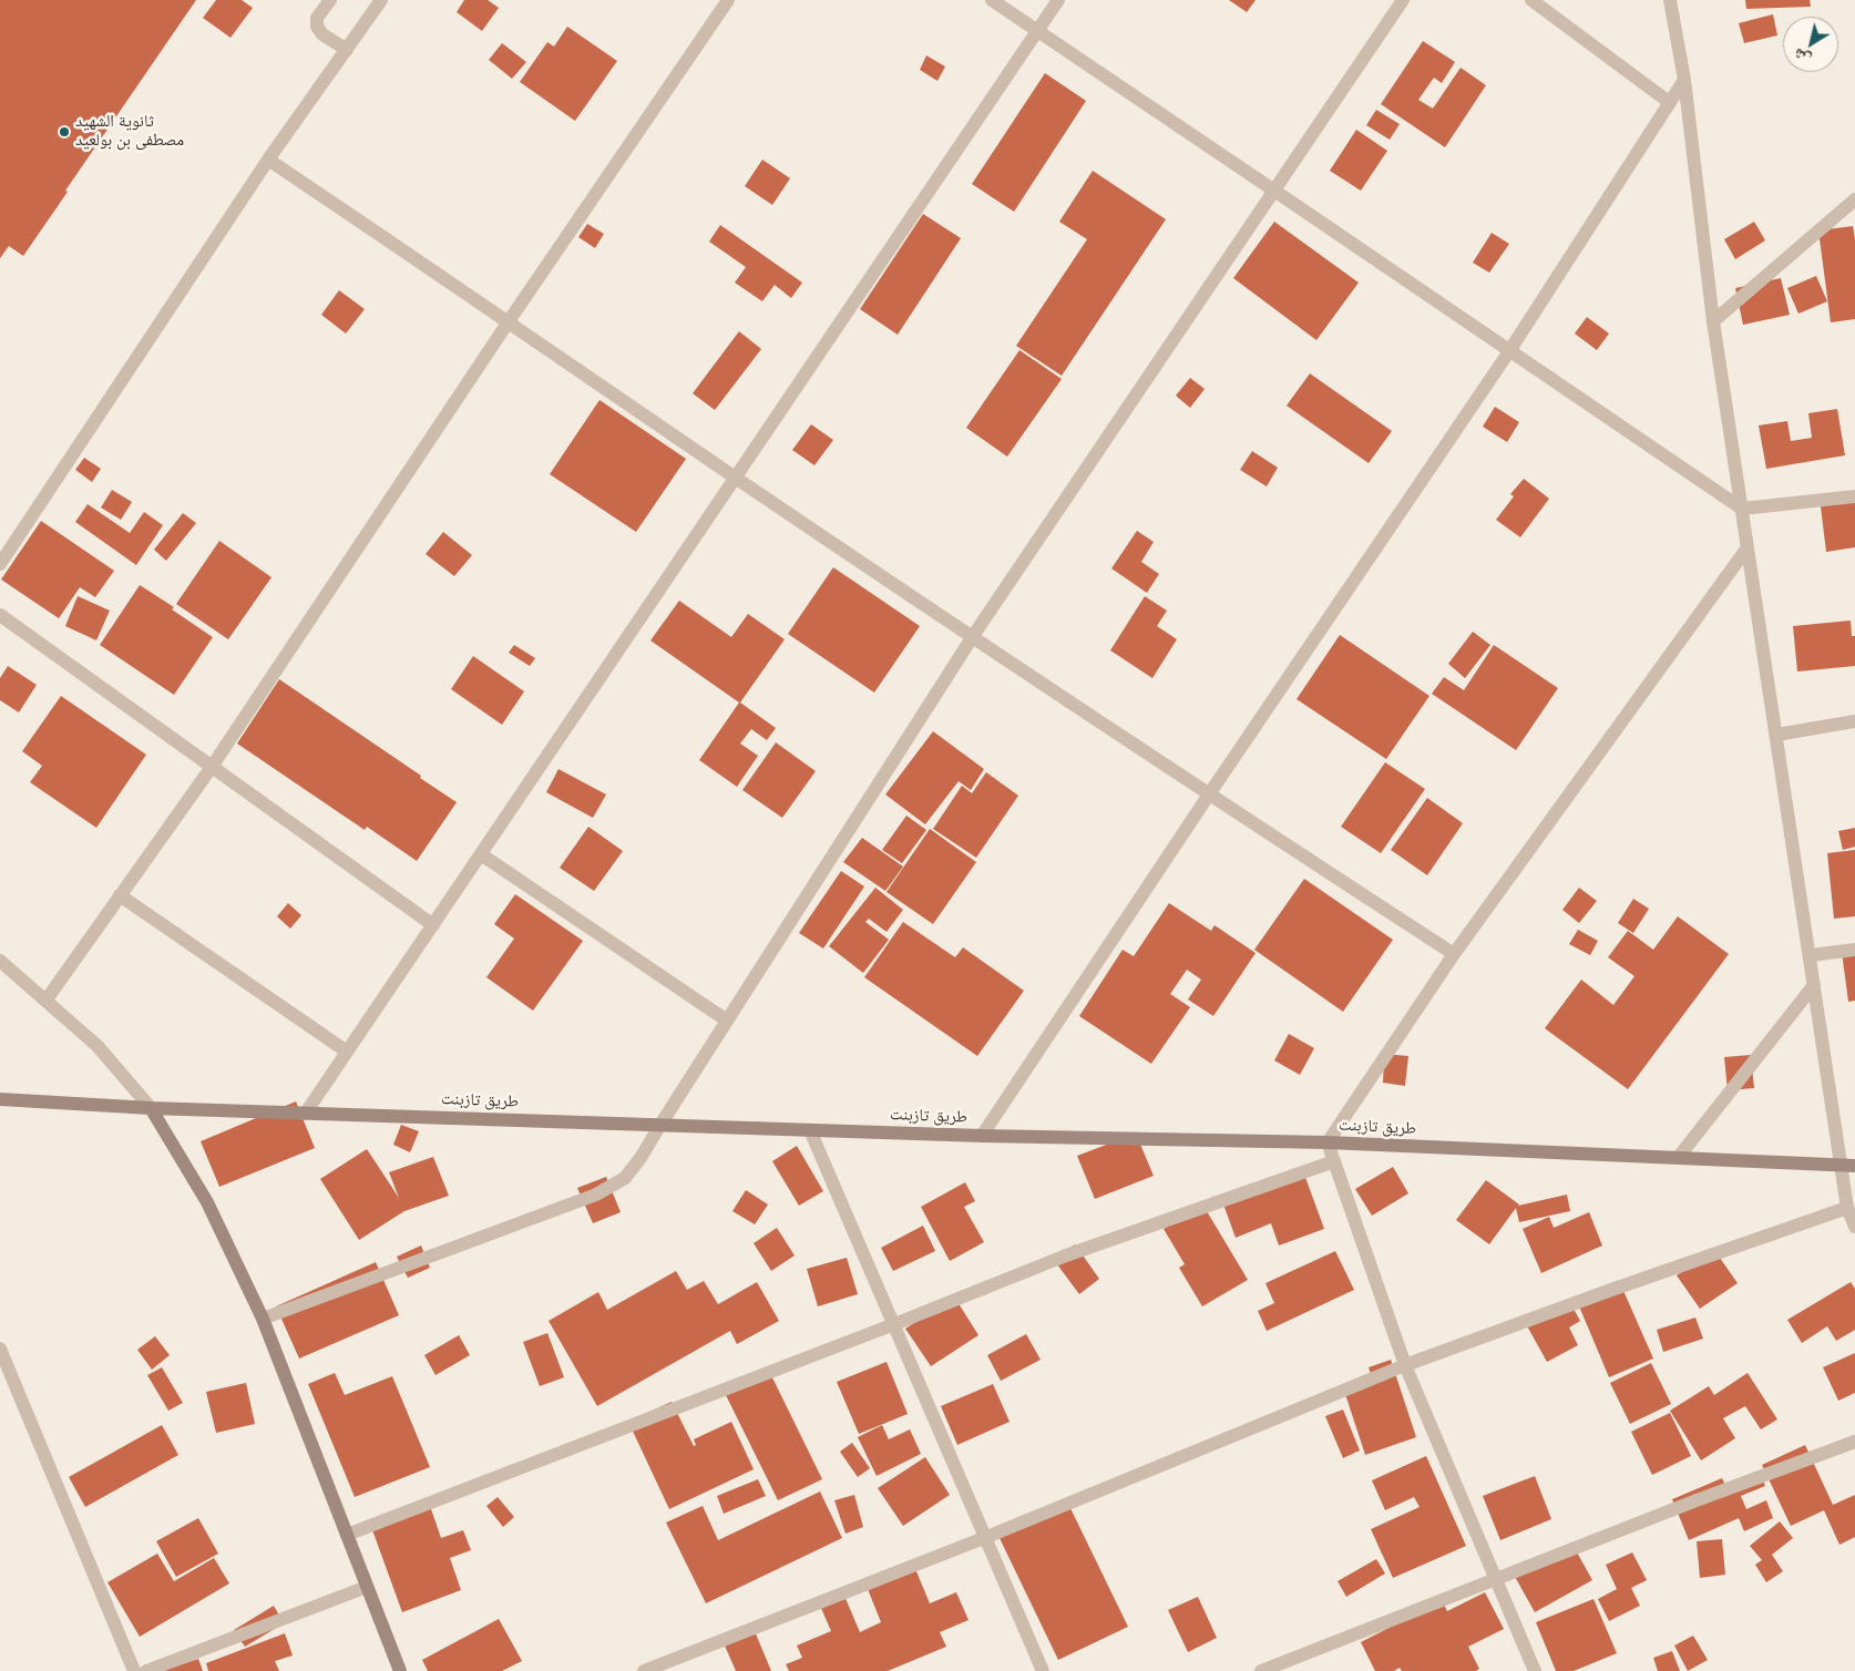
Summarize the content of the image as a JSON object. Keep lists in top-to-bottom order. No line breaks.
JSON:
{"streets":{"street":["طريق تازبنت"]},"places":["ثانوية الشهيد مصطفى بن بولعيد"],"north":"bottom left"}
